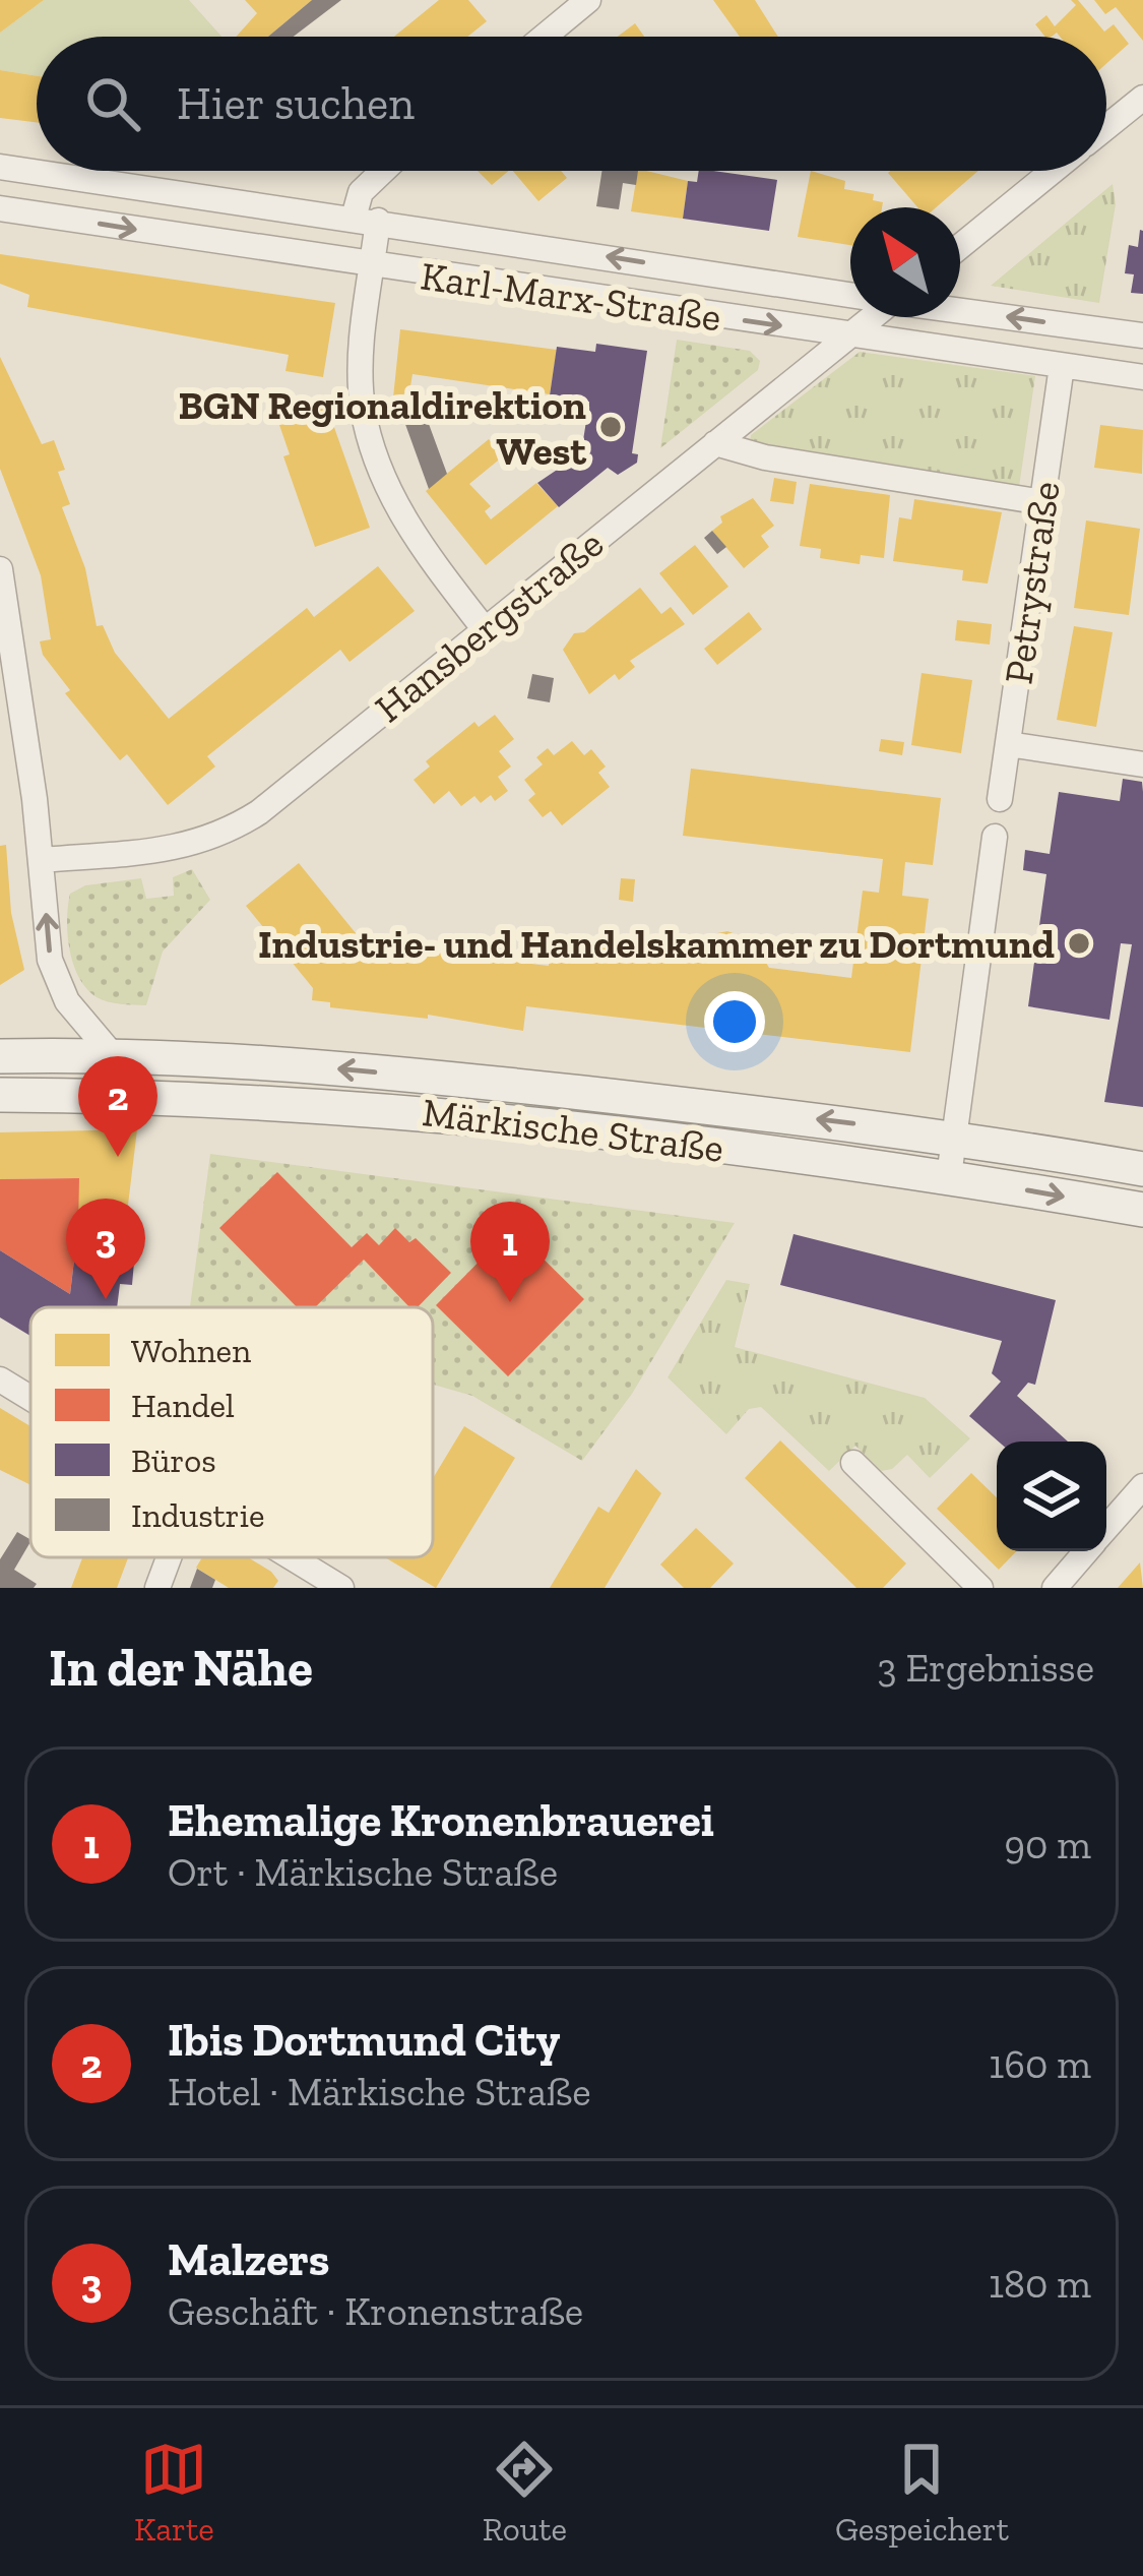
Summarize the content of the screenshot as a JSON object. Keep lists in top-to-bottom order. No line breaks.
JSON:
{"streets":{"main road":["Märkische Straße"],"street":["Karl-Marx-Straße","Petrystraße","Hansbergstraße"]},"crossings":[["Karl-Marx-Straße","Petrystraße"],["Karl-Marx-Straße","Hansbergstraße"]],"places":["BGN Regionaldirektion West","Industrie- und Handelskammer zu Dortmund"],"legend":["Wohnen","Handel","Büros","Industrie"],"north":"top left","page":{"search":"Hier suchen","pins":["2","3","1"],"heading":["In der Nähe","3 Ergebnisse"],"list":[{"mark":"1","name":"Ehemalige Kronenbrauerei","note":"Ort · Märkische Straße","value":"90 m"},{"mark":"2","name":"Ibis Dortmund City","note":"Hotel · Märkische Straße","value":"160 m"},{"mark":"3","name":"Malzers","note":"Geschäft · Kronenstraße","value":"180 m"}],"nav":["Karte","Route","Gespeichert"]}}
